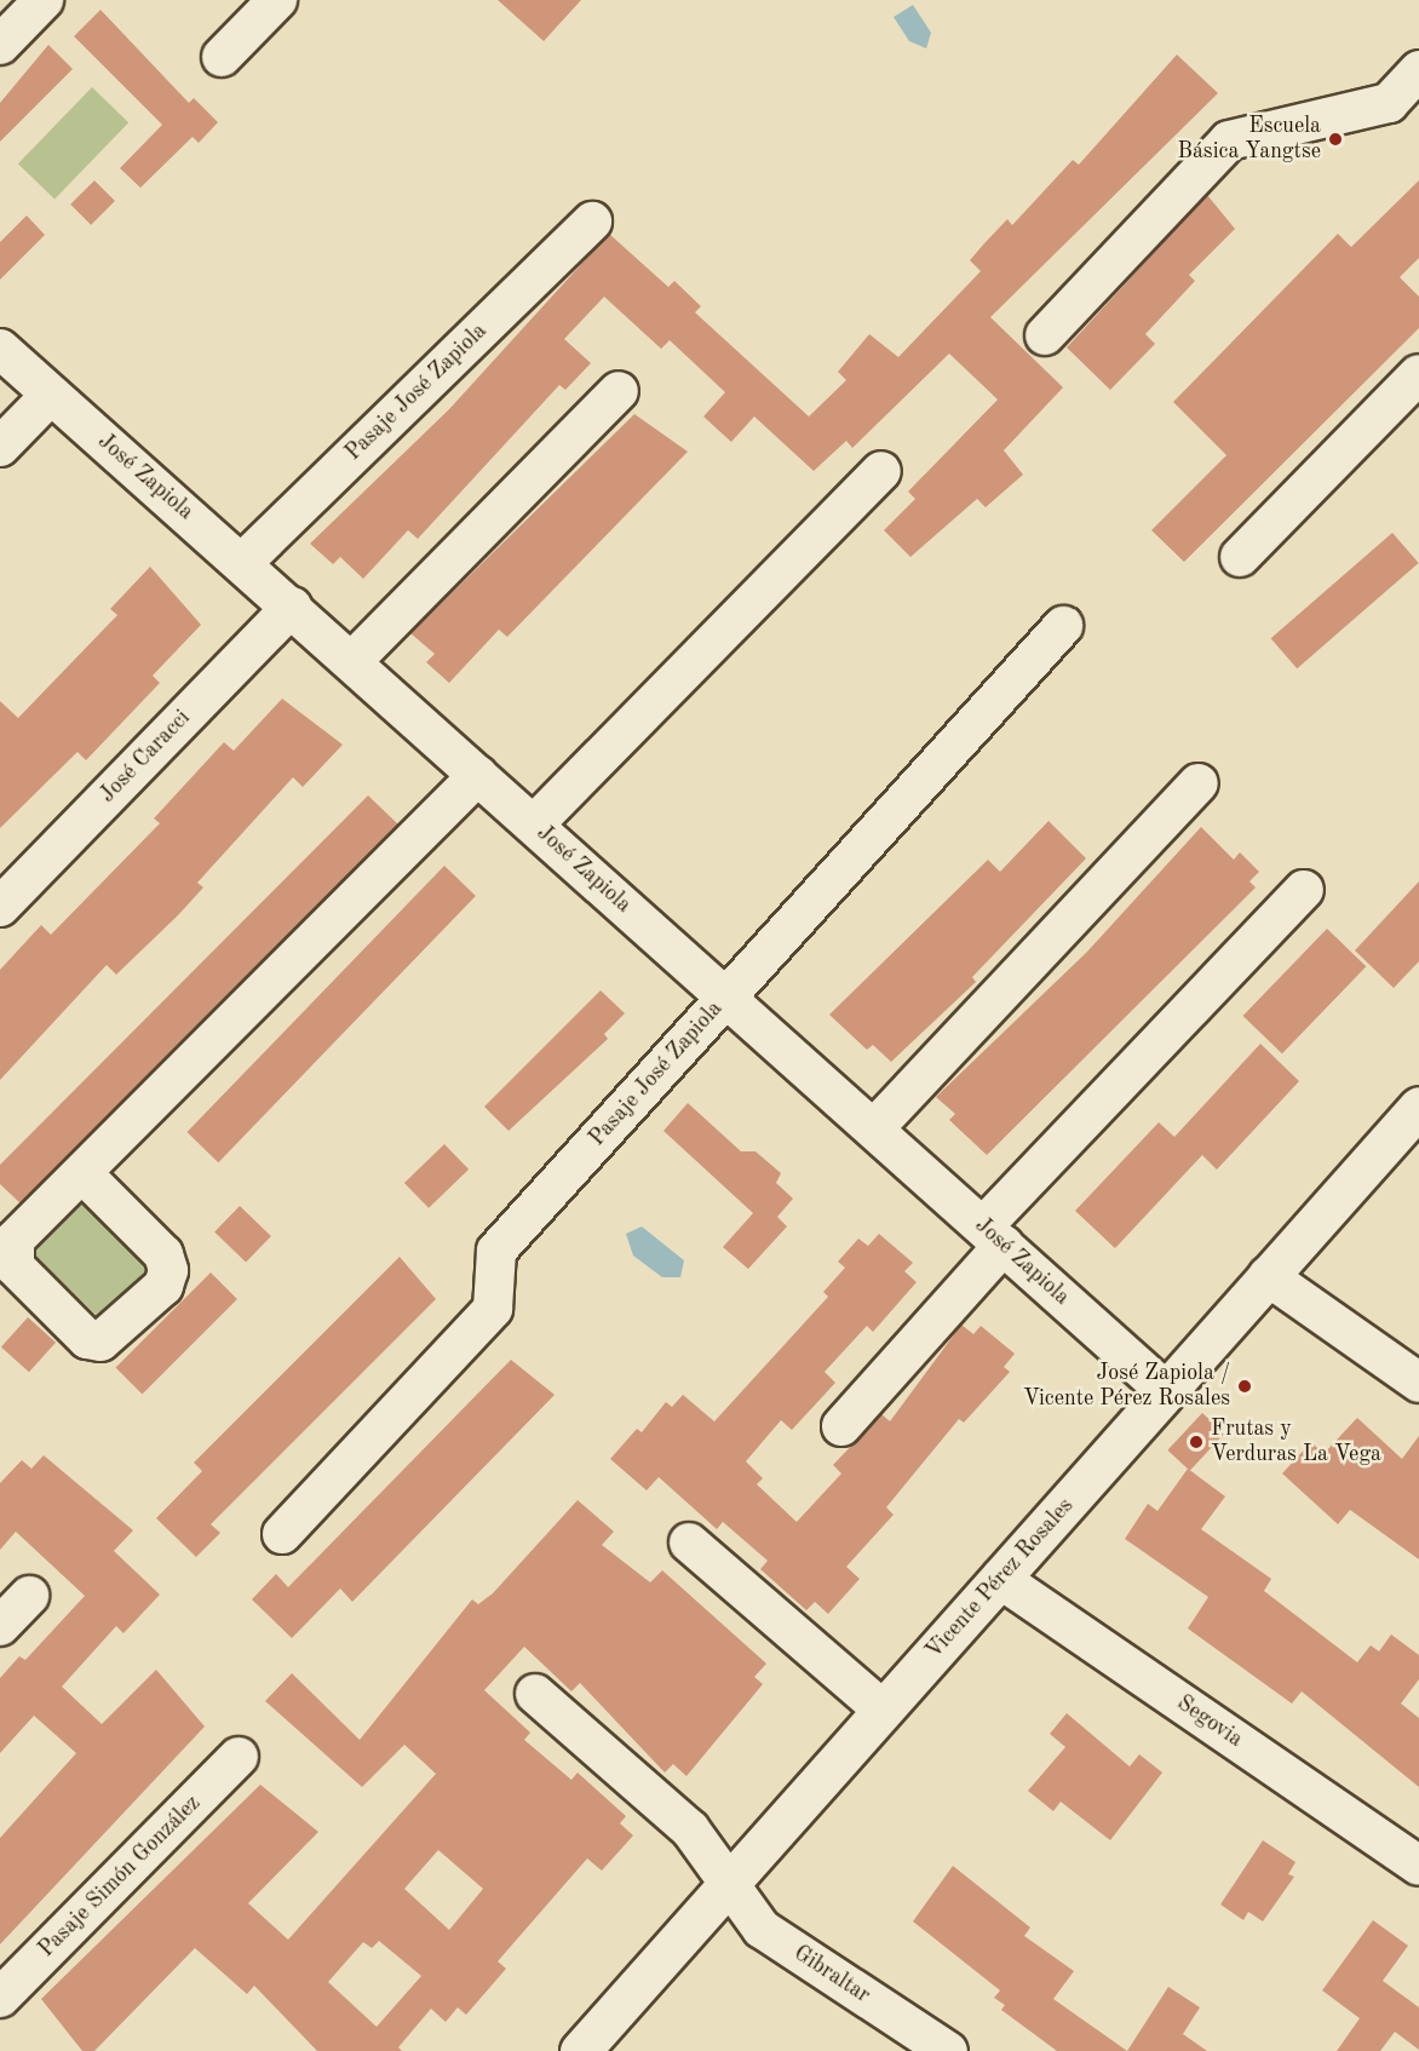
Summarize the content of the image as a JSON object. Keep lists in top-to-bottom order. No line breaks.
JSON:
{"streets":{"street":["Pasaje José Zapiola","José Zapiola","José Caracci","Vicente Pérez Rosales","Segovia","Pasaje Simón González","Gibraltar"]},"crossings":[["Pasaje José Zapiola","José Zapiola"],["José Zapiola","José Caracci"],["José Zapiola","Vicente Pérez Rosales"],["Vicente Pérez Rosales","Segovia"],["Vicente Pérez Rosales","Gibraltar"]],"places":["Escuela Básica Yangtse","José Zapiola / Vicente Pérez Rosales","Frutas y Verduras La Vega"]}
